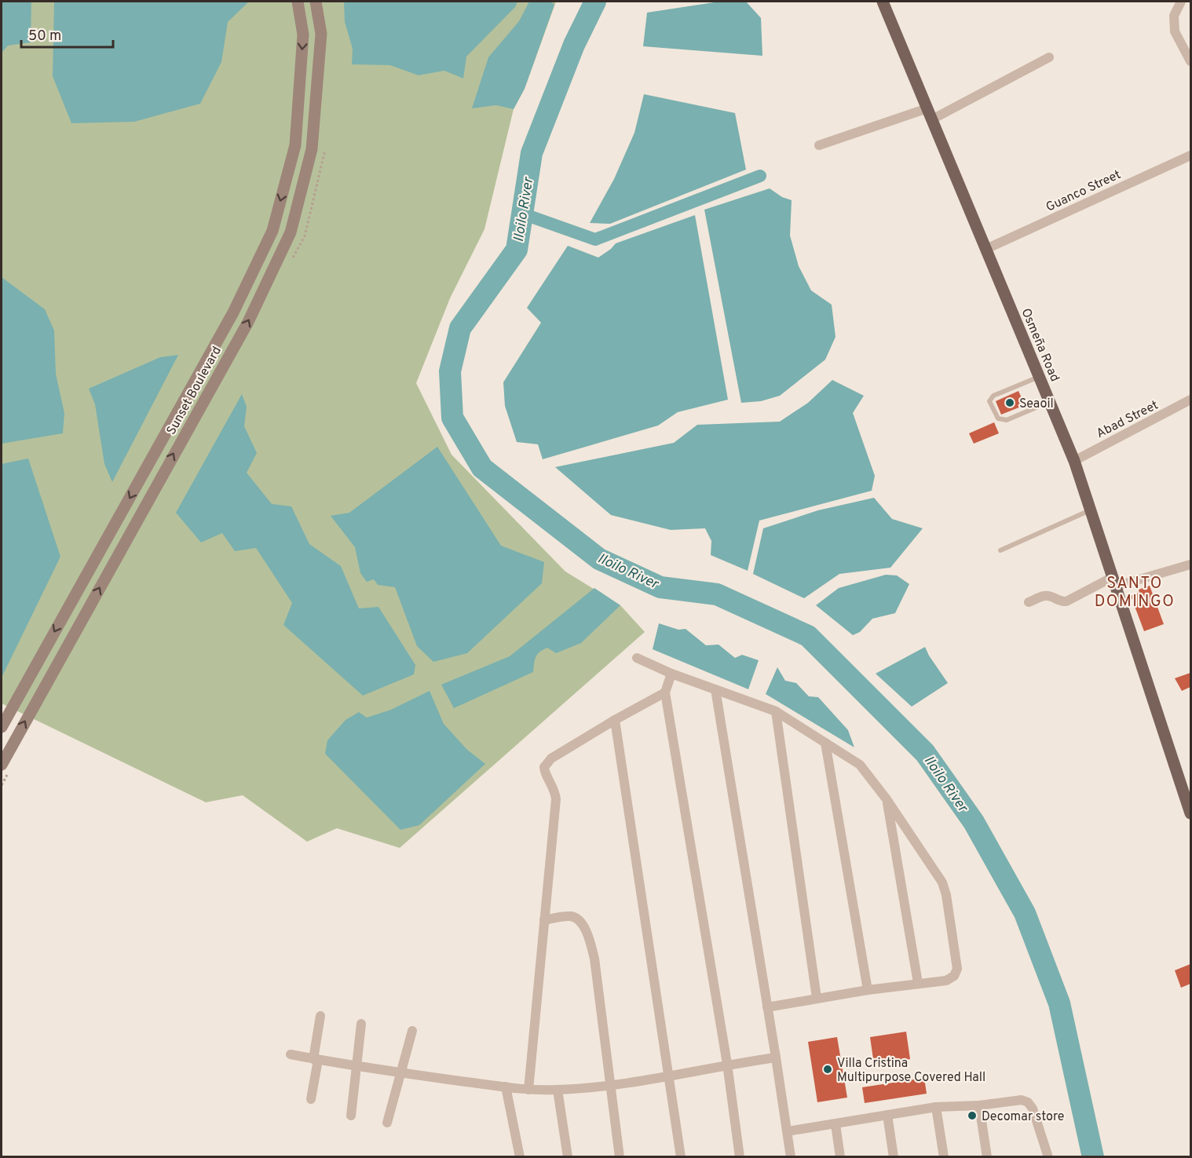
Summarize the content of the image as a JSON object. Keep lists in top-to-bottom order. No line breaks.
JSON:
{"streets":{"main road":["Osmeña Road","Sunset Boulevard"],"street":["Guanco Street","Abad Street"]},"crossings":[["Guanco Street","Osmeña Road"],["Osmeña Road","Abad Street"]],"districts":["SANTO DOMINGO"],"water":["Iloilo River"],"places":["Seaoil","Villa Cristina Multipurpose Covered Hall","Decomar store"],"scale_bar":"50 m"}
